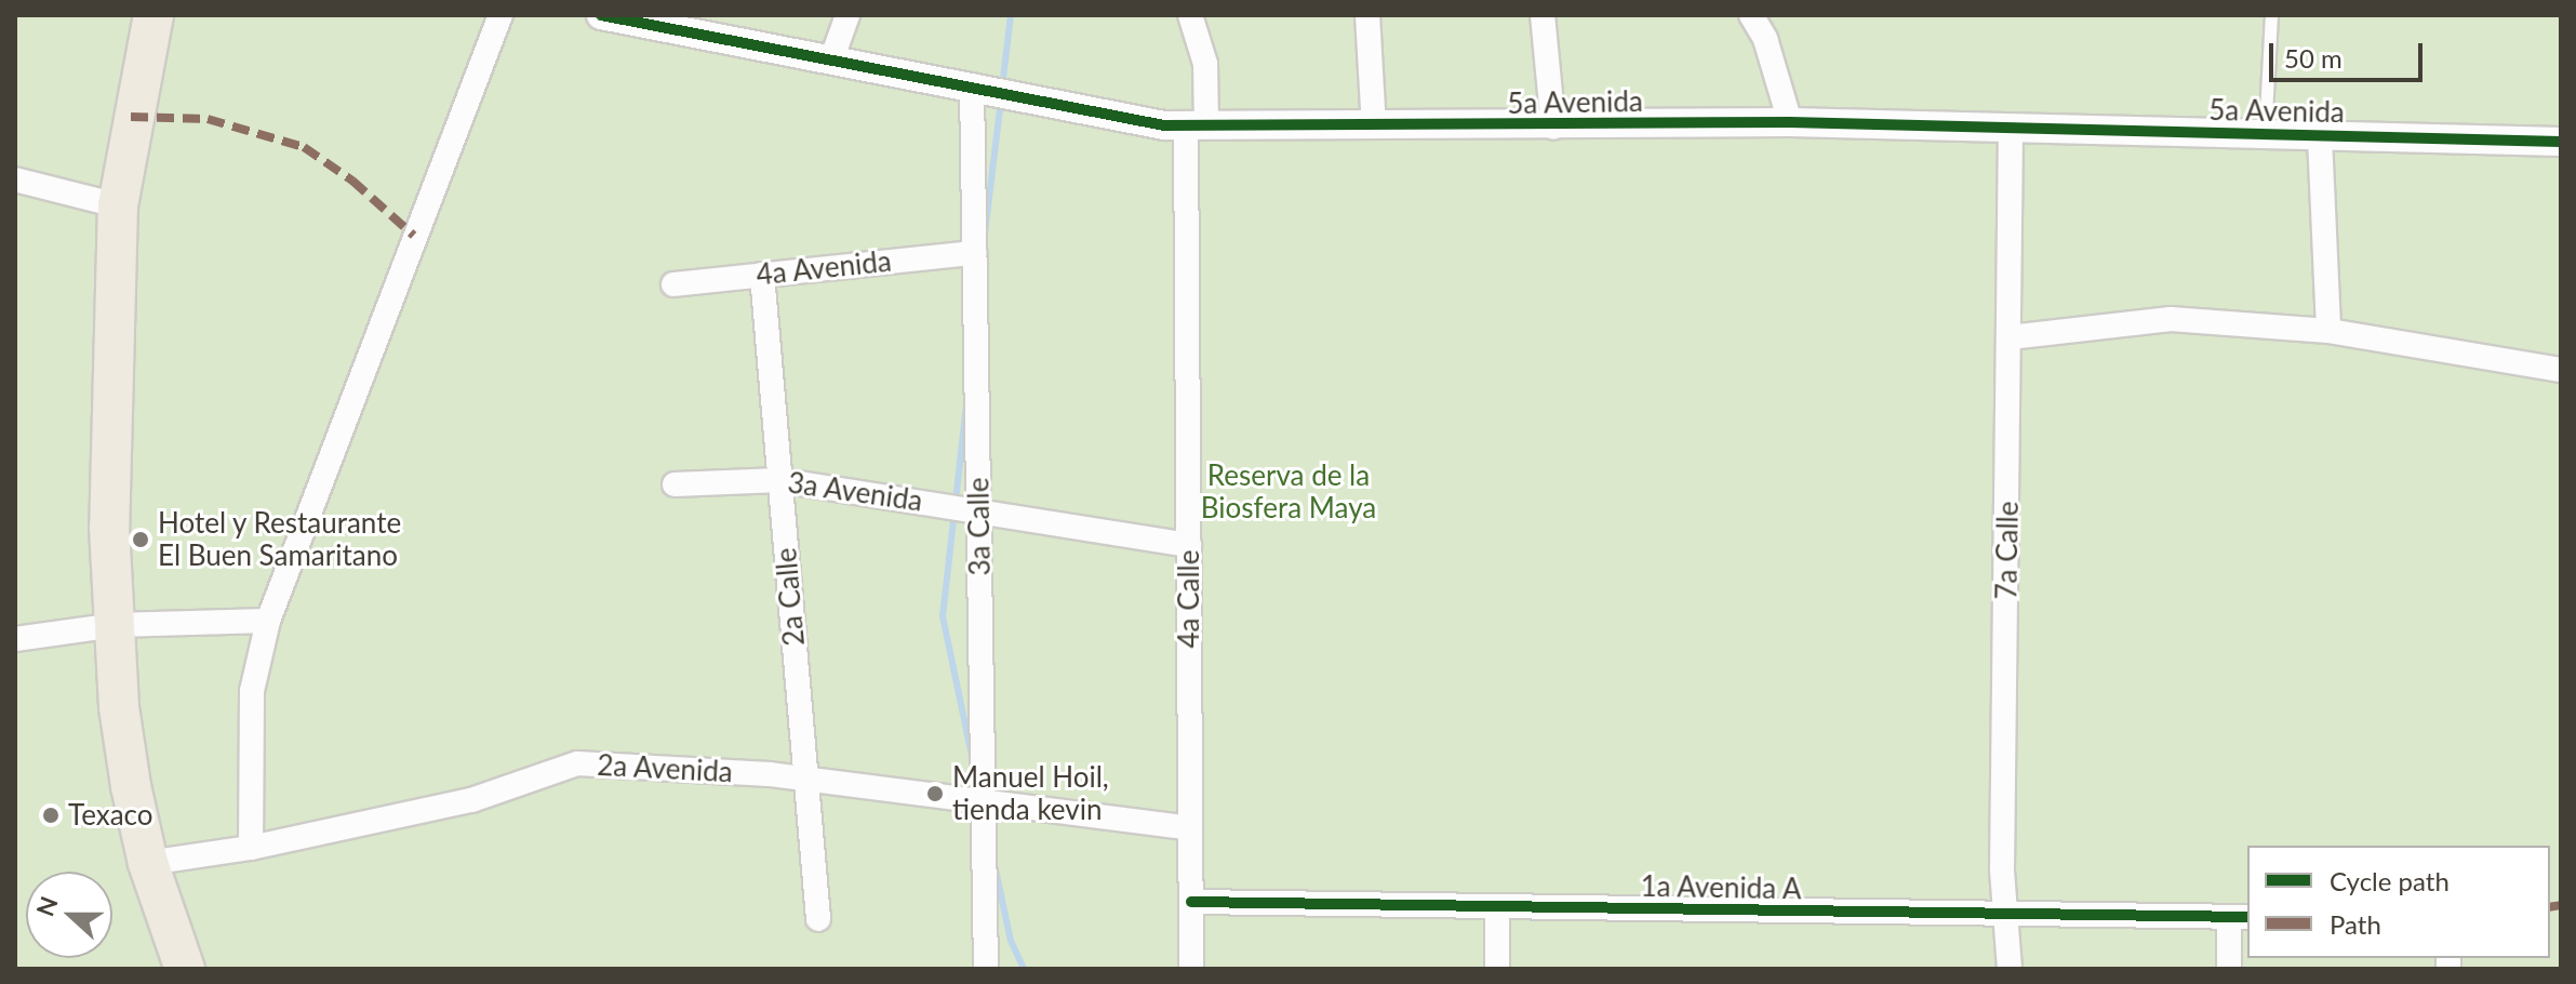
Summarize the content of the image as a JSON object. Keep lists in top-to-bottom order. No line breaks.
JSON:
{"streets":{"street":["5a Avenida","4a Avenida","3a Avenida","3a Calle","7a Calle","2a Calle","4a Calle","2a Avenida","1a Avenida A"]},"crossings":[["5a Avenida","3a Calle"],["5a Avenida","7a Calle"],["5a Avenida","4a Calle"],["4a Avenida","3a Calle"],["4a Avenida","2a Calle"],["3a Avenida","3a Calle"],["3a Avenida","2a Calle"],["3a Avenida","4a Calle"],["3a Calle","2a Avenida"],["7a Calle","1a Avenida A"],["2a Calle","2a Avenida"],["4a Calle","2a Avenida"],["4a Calle","1a Avenida A"]],"parks":["Reserva de la Biosfera Maya"],"places":["Hotel y Restaurante El Buen Samaritano","Manuel Hoil, tienda kevin","Texaco"],"legend":["Cycle path","Path"],"scale_bar":"50 m","north":"left"}
